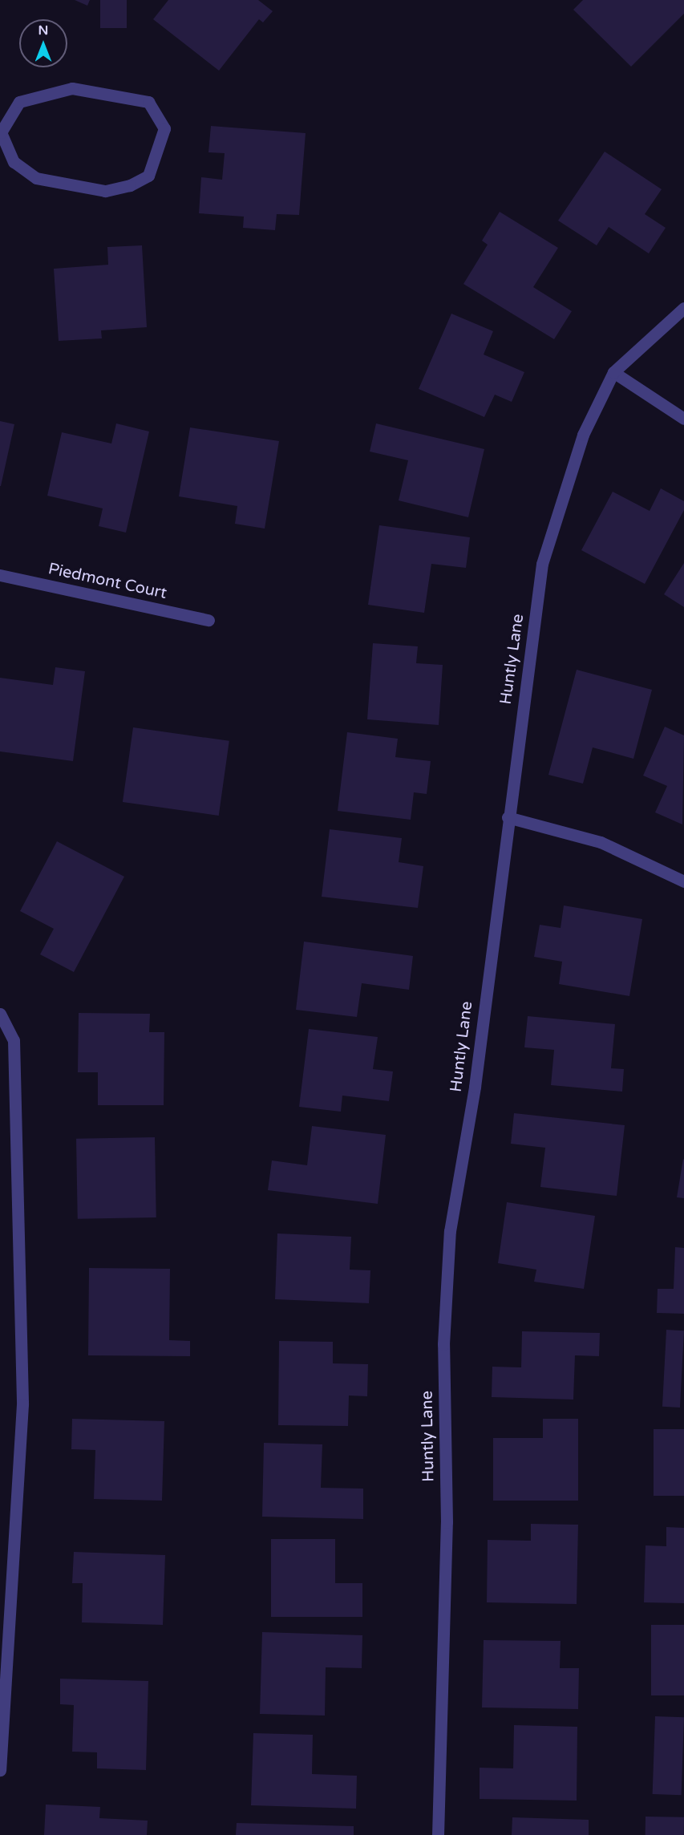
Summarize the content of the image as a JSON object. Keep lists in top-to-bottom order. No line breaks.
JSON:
{"streets":{"street":["Piedmont Court","Huntly Lane"]},"north":"top"}
